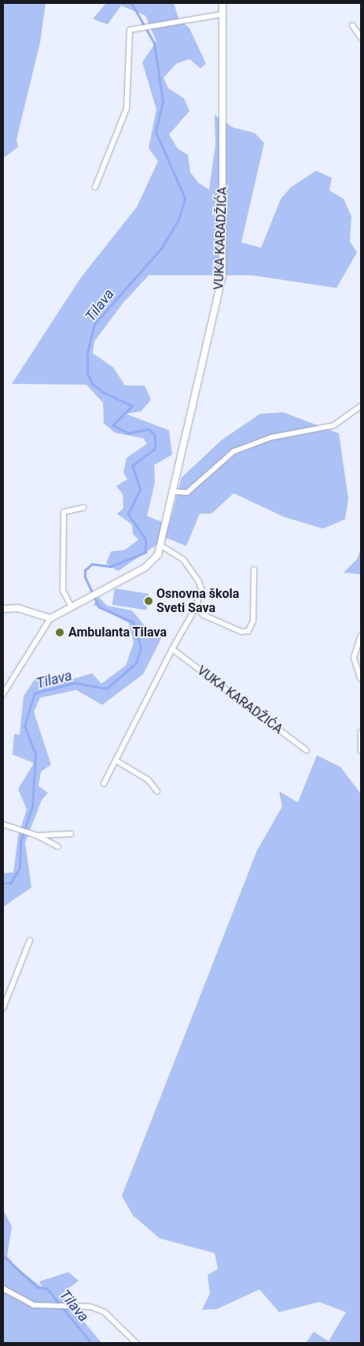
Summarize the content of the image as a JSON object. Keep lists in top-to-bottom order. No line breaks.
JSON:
{"streets":{"street":["VUKA KARADŽIĆA"]},"water":["Tilava"],"places":["Osnovna škola Sveti Sava","Ambulanta Tilava"]}
